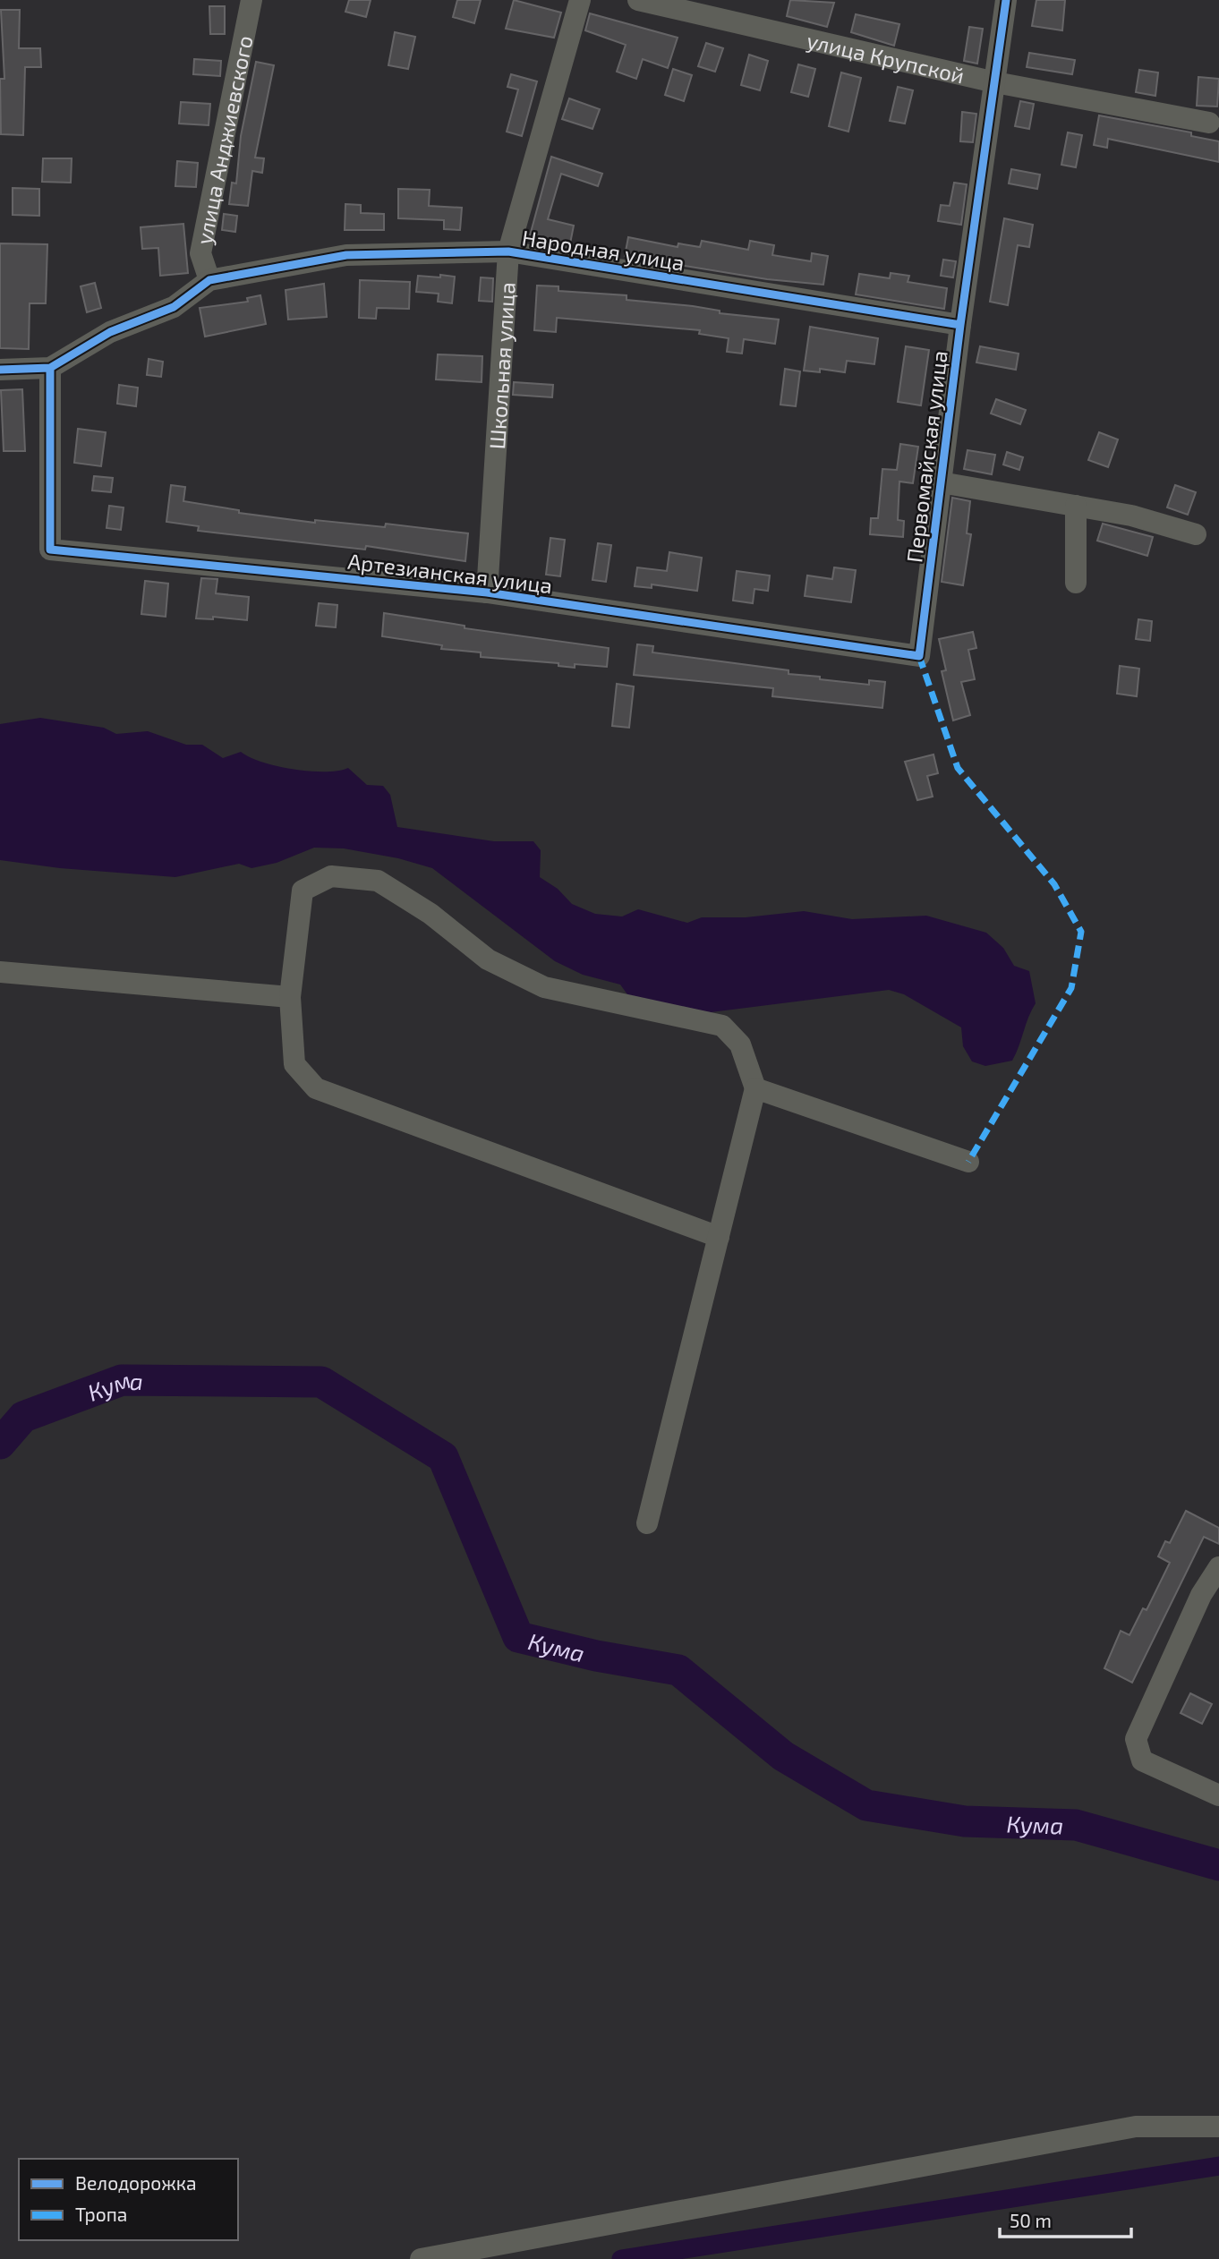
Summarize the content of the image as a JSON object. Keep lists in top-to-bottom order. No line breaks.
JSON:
{"streets":{"street":["улица Крупской","улица Анджиевского","Народная улица","Школьная улица","Первомайская улица","Артезианская улица"]},"crossings":[["улица Крупской","Первомайская улица"],["улица Анджиевского","Народная улица"],["Народная улица","Школьная улица"],["Народная улица","Первомайская улица"],["Народная улица","Артезианская улица"],["Школьная улица","Артезианская улица"],["Первомайская улица","Артезианская улица"]],"water":["Кума"],"legend":["Велодорожка","Тропа"],"scale_bar":"50 m"}
